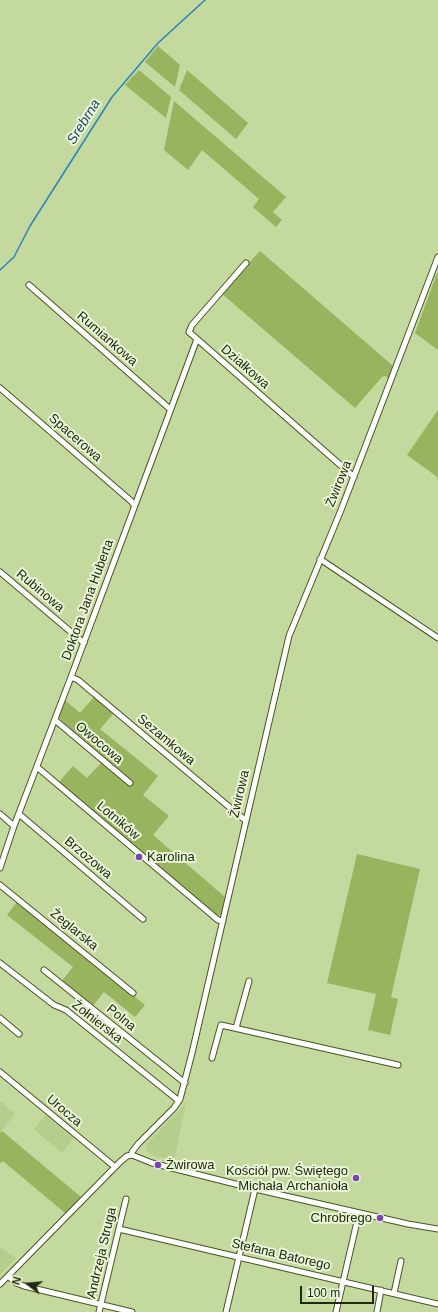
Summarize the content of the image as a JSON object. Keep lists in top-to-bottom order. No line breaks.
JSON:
{"streets":{"street":["Rumiankowa","Działkowa","Spacerowa","Żwirowa","Rubinowa","Doktora Jana Huberta","Sezamkowa","Owocowa","Lotników","Brzozowa","Żeglarska","Polna","Żołnierska","Urocza","Andrzeja Struga","Stefana Batorego"]},"crossings":[["Rumiankowa","Doktora Jana Huberta"],["Działkowa","Żwirowa"],["Działkowa","Doktora Jana Huberta"],["Spacerowa","Doktora Jana Huberta"],["Żwirowa","Sezamkowa"],["Żwirowa","Lotników"],["Żwirowa","Polna"],["Żwirowa","Żołnierska"],["Żwirowa","Urocza"],["Rubinowa","Doktora Jana Huberta"],["Doktora Jana Huberta","Sezamkowa"],["Doktora Jana Huberta","Owocowa"],["Doktora Jana Huberta","Lotników"],["Doktora Jana Huberta","Brzozowa"],["Andrzeja Struga","Stefana Batorego"]],"water":["Srebrna"],"places":["Karolina","Żwirowa","Kościół pw. Świętego Michała Archanioła","Chrobrego"],"scale_bar":"100 m","north":"left"}
